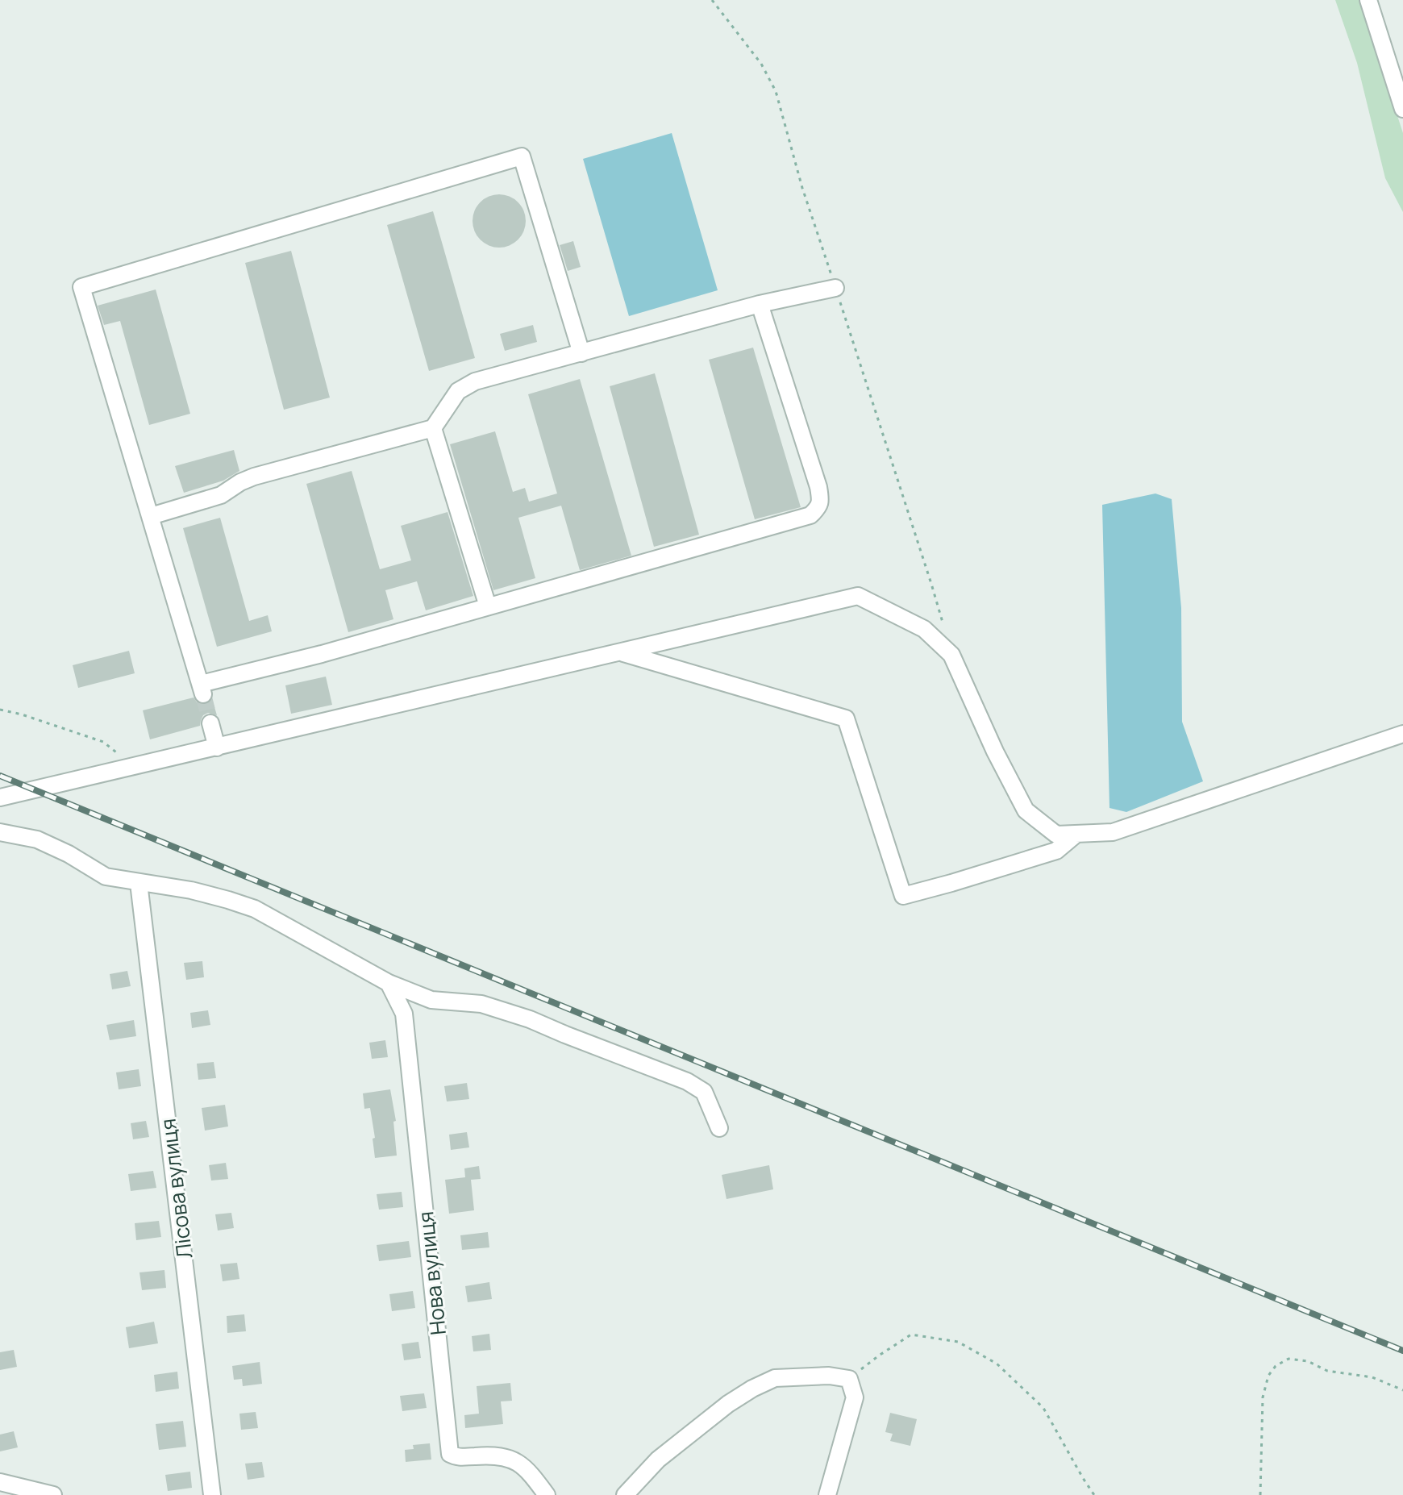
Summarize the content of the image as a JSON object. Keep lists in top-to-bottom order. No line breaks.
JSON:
{"streets":{"street":["Лісова вулиця","Нова вулиця"]}}
